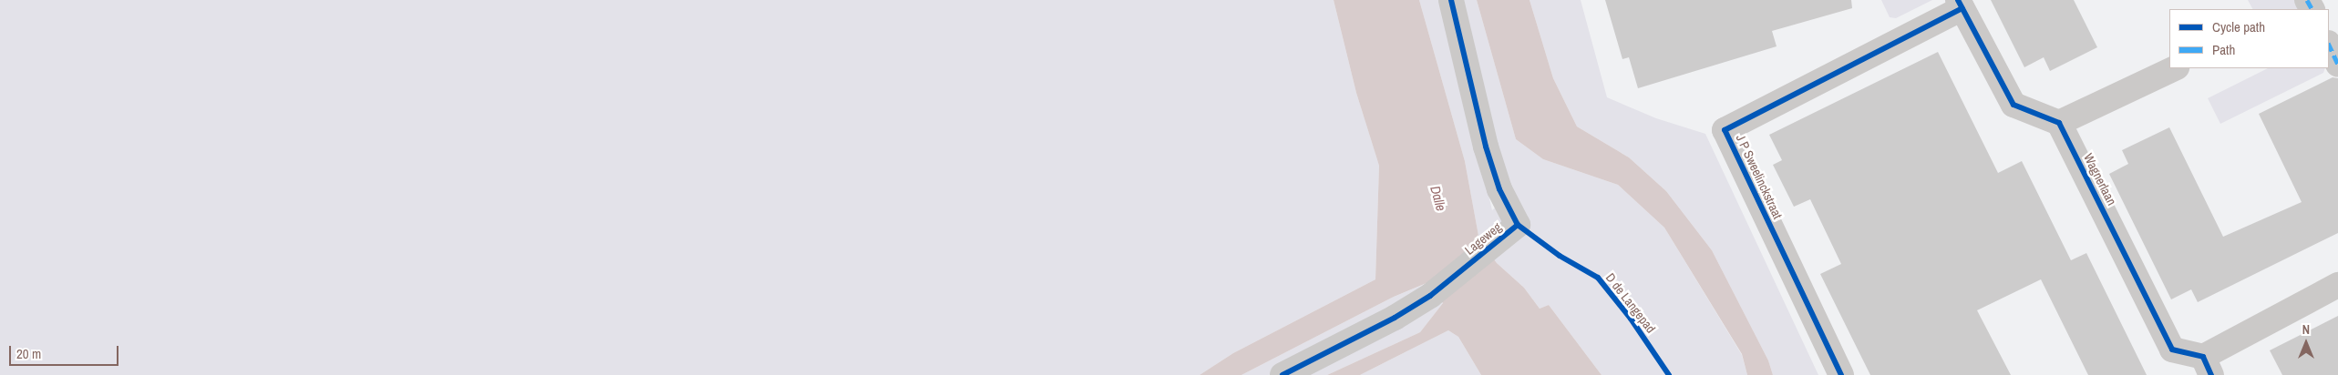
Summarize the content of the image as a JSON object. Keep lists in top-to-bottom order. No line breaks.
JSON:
{"streets":{"street":["J P Sweelinckstraat","Wagnerlaan","Lageweg"],"cycle path":["D de Langepad"]},"water":["Dalle"],"legend":["Cycle path","Path"],"scale_bar":"20 m","north":"top"}
